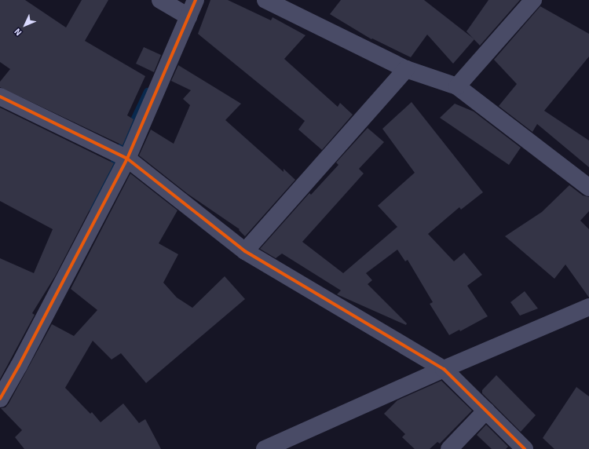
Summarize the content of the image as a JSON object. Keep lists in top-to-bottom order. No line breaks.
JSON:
{"north":"bottom left"}
